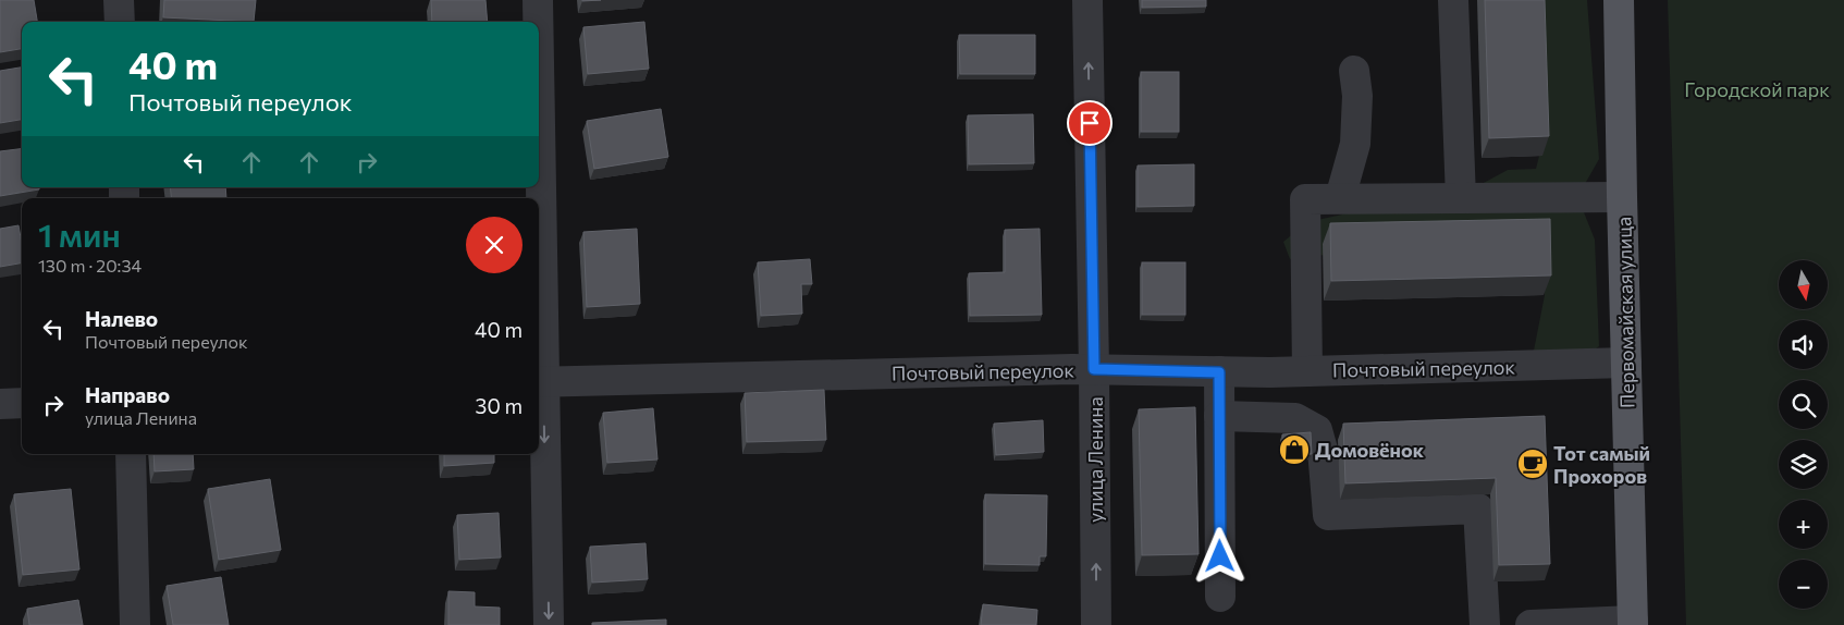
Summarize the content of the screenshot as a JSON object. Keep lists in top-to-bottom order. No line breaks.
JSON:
{"streets":{"main road":["Первомайская улица"],"street":["Почтовый переулок","улица Ленина"]},"crossings":[["Первомайская улица","Почтовый переулок"],["Почтовый переулок","улица Ленина"]],"parks":["Городской парк"],"places":{"shop":["Домовёнок"],"cafe":["Тот самый Прохоров"]},"north":"bottom","page":{"turn":["40 m","Почтовый переулок"],"heading":["1 мин","130 m · 20:34"],"map_buttons":["+","−"],"list":[{"name":"Налево","note":"Почтовый переулок","value":"40 m"},{"name":"Направо","note":"улица Ленина","value":"30 m"}]}}
